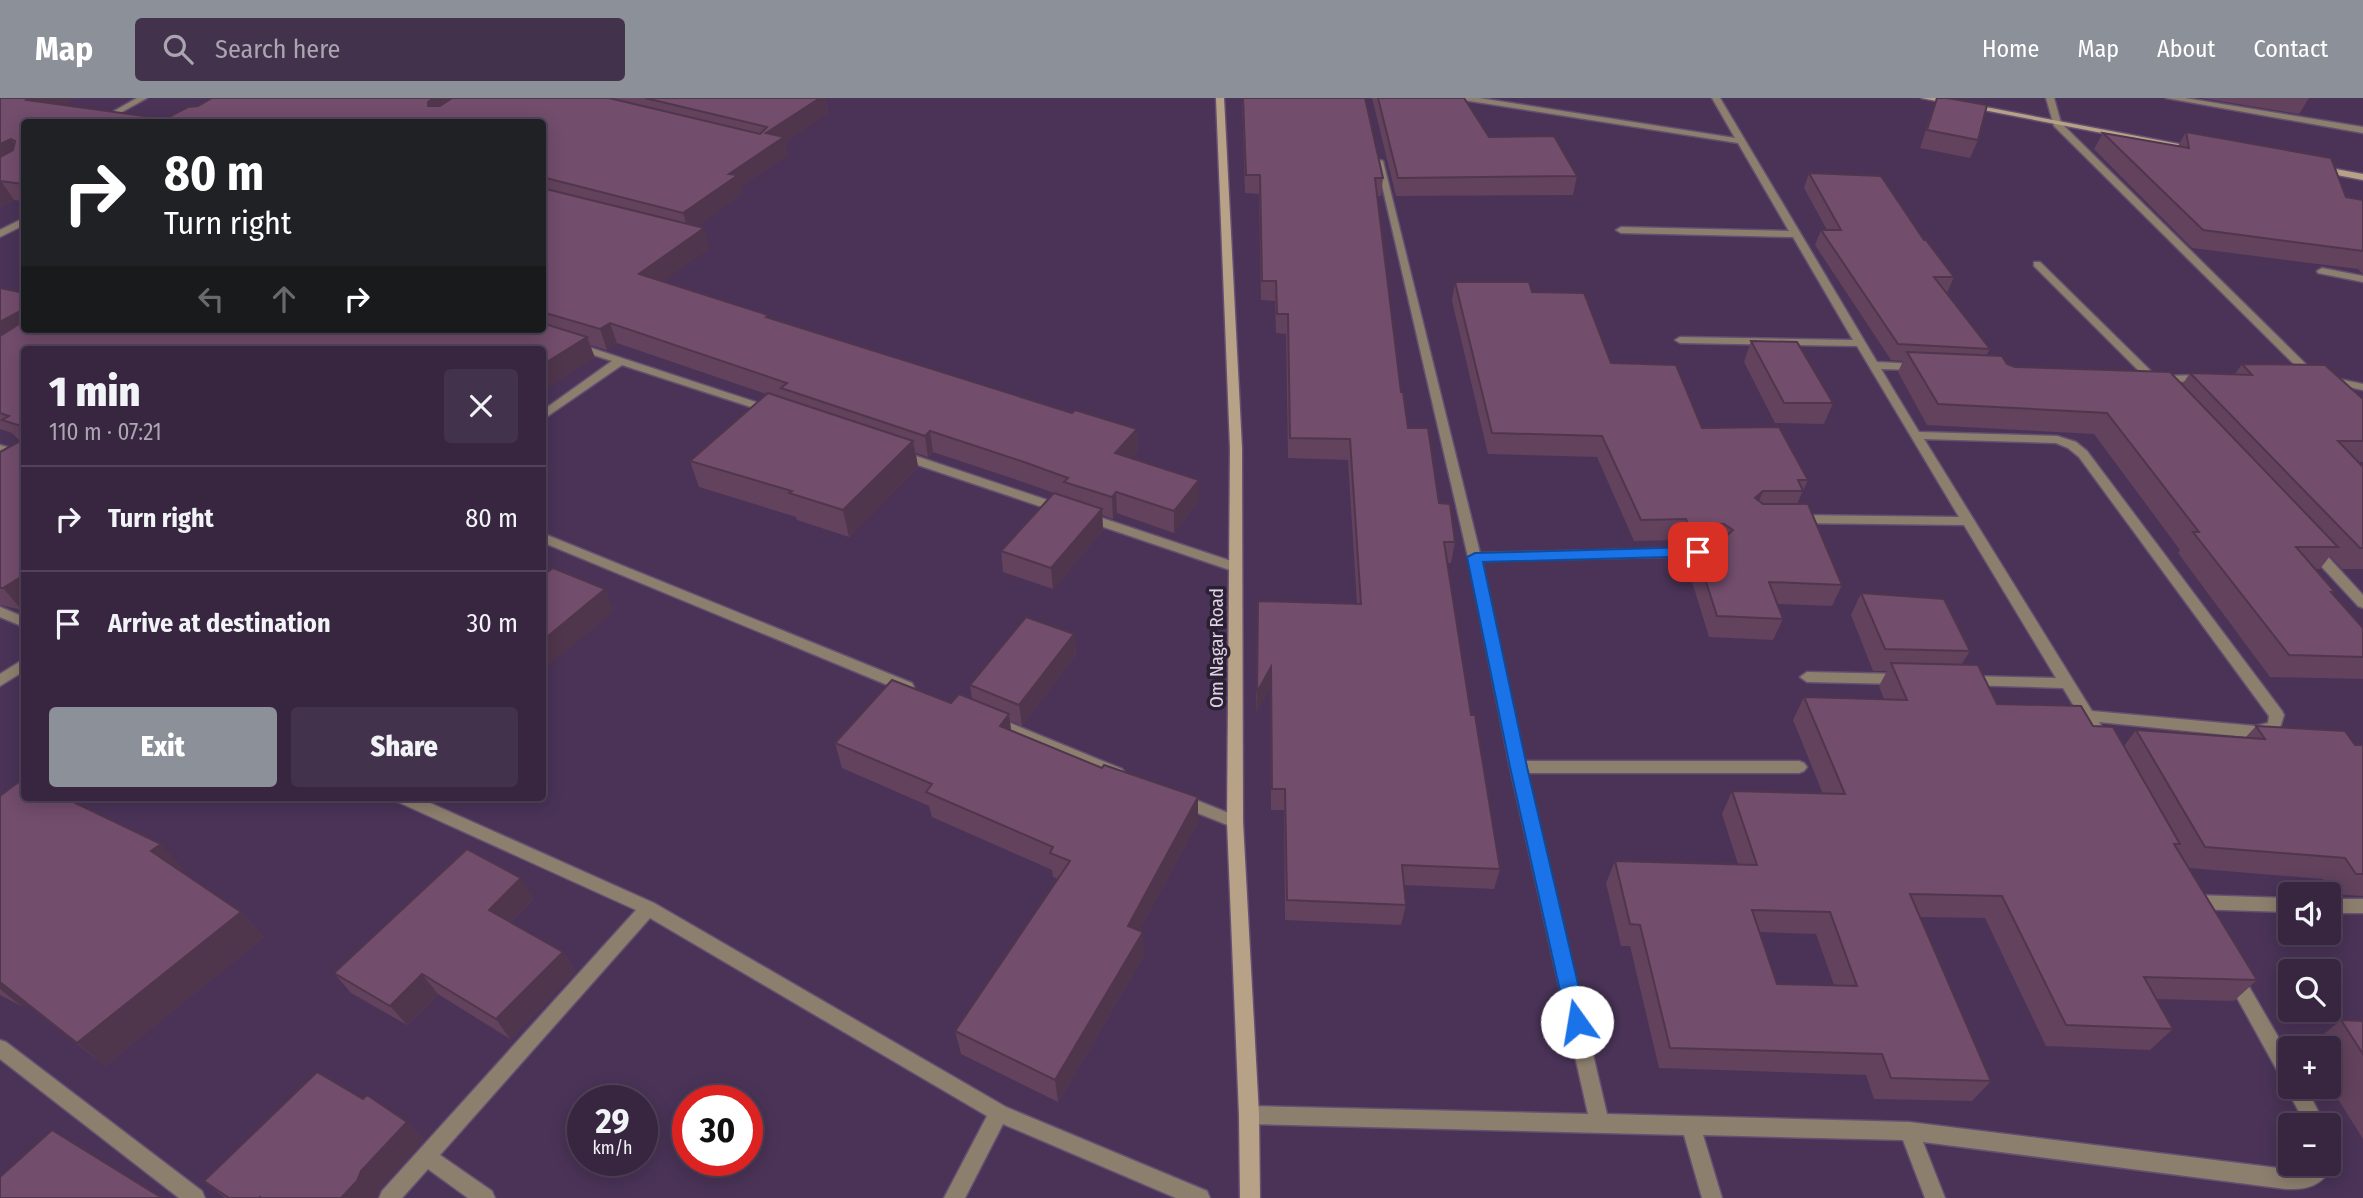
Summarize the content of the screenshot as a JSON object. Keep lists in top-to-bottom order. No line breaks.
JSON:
{"streets":{"street":["Om Nagar Road"]},"page":{"header":"Map","search":"Search here","nav":["Home","Map","About","Contact"],"turn":["80 m","Turn right"],"heading":["1 min","110 m · 07:21"],"list":[{"name":"Turn right","value":"80 m"},{"name":"Arrive at destination","value":"30 m"}],"buttons":["Exit","Share"],"map_buttons":["+","−"],"speed":"29 km/h","limit":"30"}}
